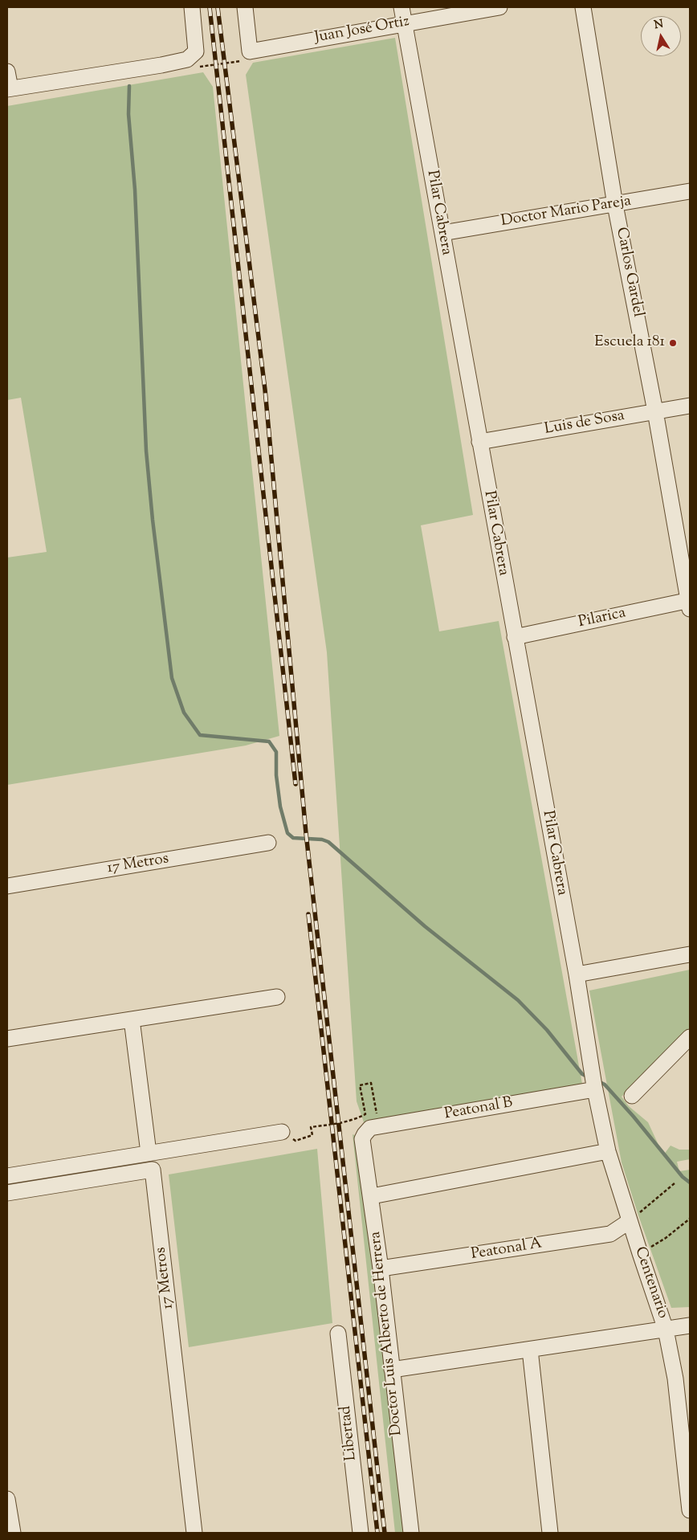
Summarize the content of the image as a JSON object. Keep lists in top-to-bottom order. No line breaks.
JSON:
{"streets":{"street":["Juan José Ortiz","Doctor Mario Pareja","Pilar Cabrera","Carlos Gardel","Luis de Sosa","Pilarica","17 Metros","Peatonal B","Peatonal A","Centenario","Doctor Luis Alberto de Herrera","Libertad"]},"crossings":[["Juan José Ortiz","Pilar Cabrera"],["Doctor Mario Pareja","Pilar Cabrera"],["Doctor Mario Pareja","Carlos Gardel"],["Pilar Cabrera","Luis de Sosa"],["Pilar Cabrera","Pilarica"],["Pilar Cabrera","Centenario"],["Carlos Gardel","Luis de Sosa"],["Carlos Gardel","Pilarica"],["Peatonal B","Centenario"],["Peatonal B","Doctor Luis Alberto de Herrera"],["Peatonal A","Centenario"],["Peatonal A","Doctor Luis Alberto de Herrera"]],"places":["Escuela 181"],"north":"top"}
